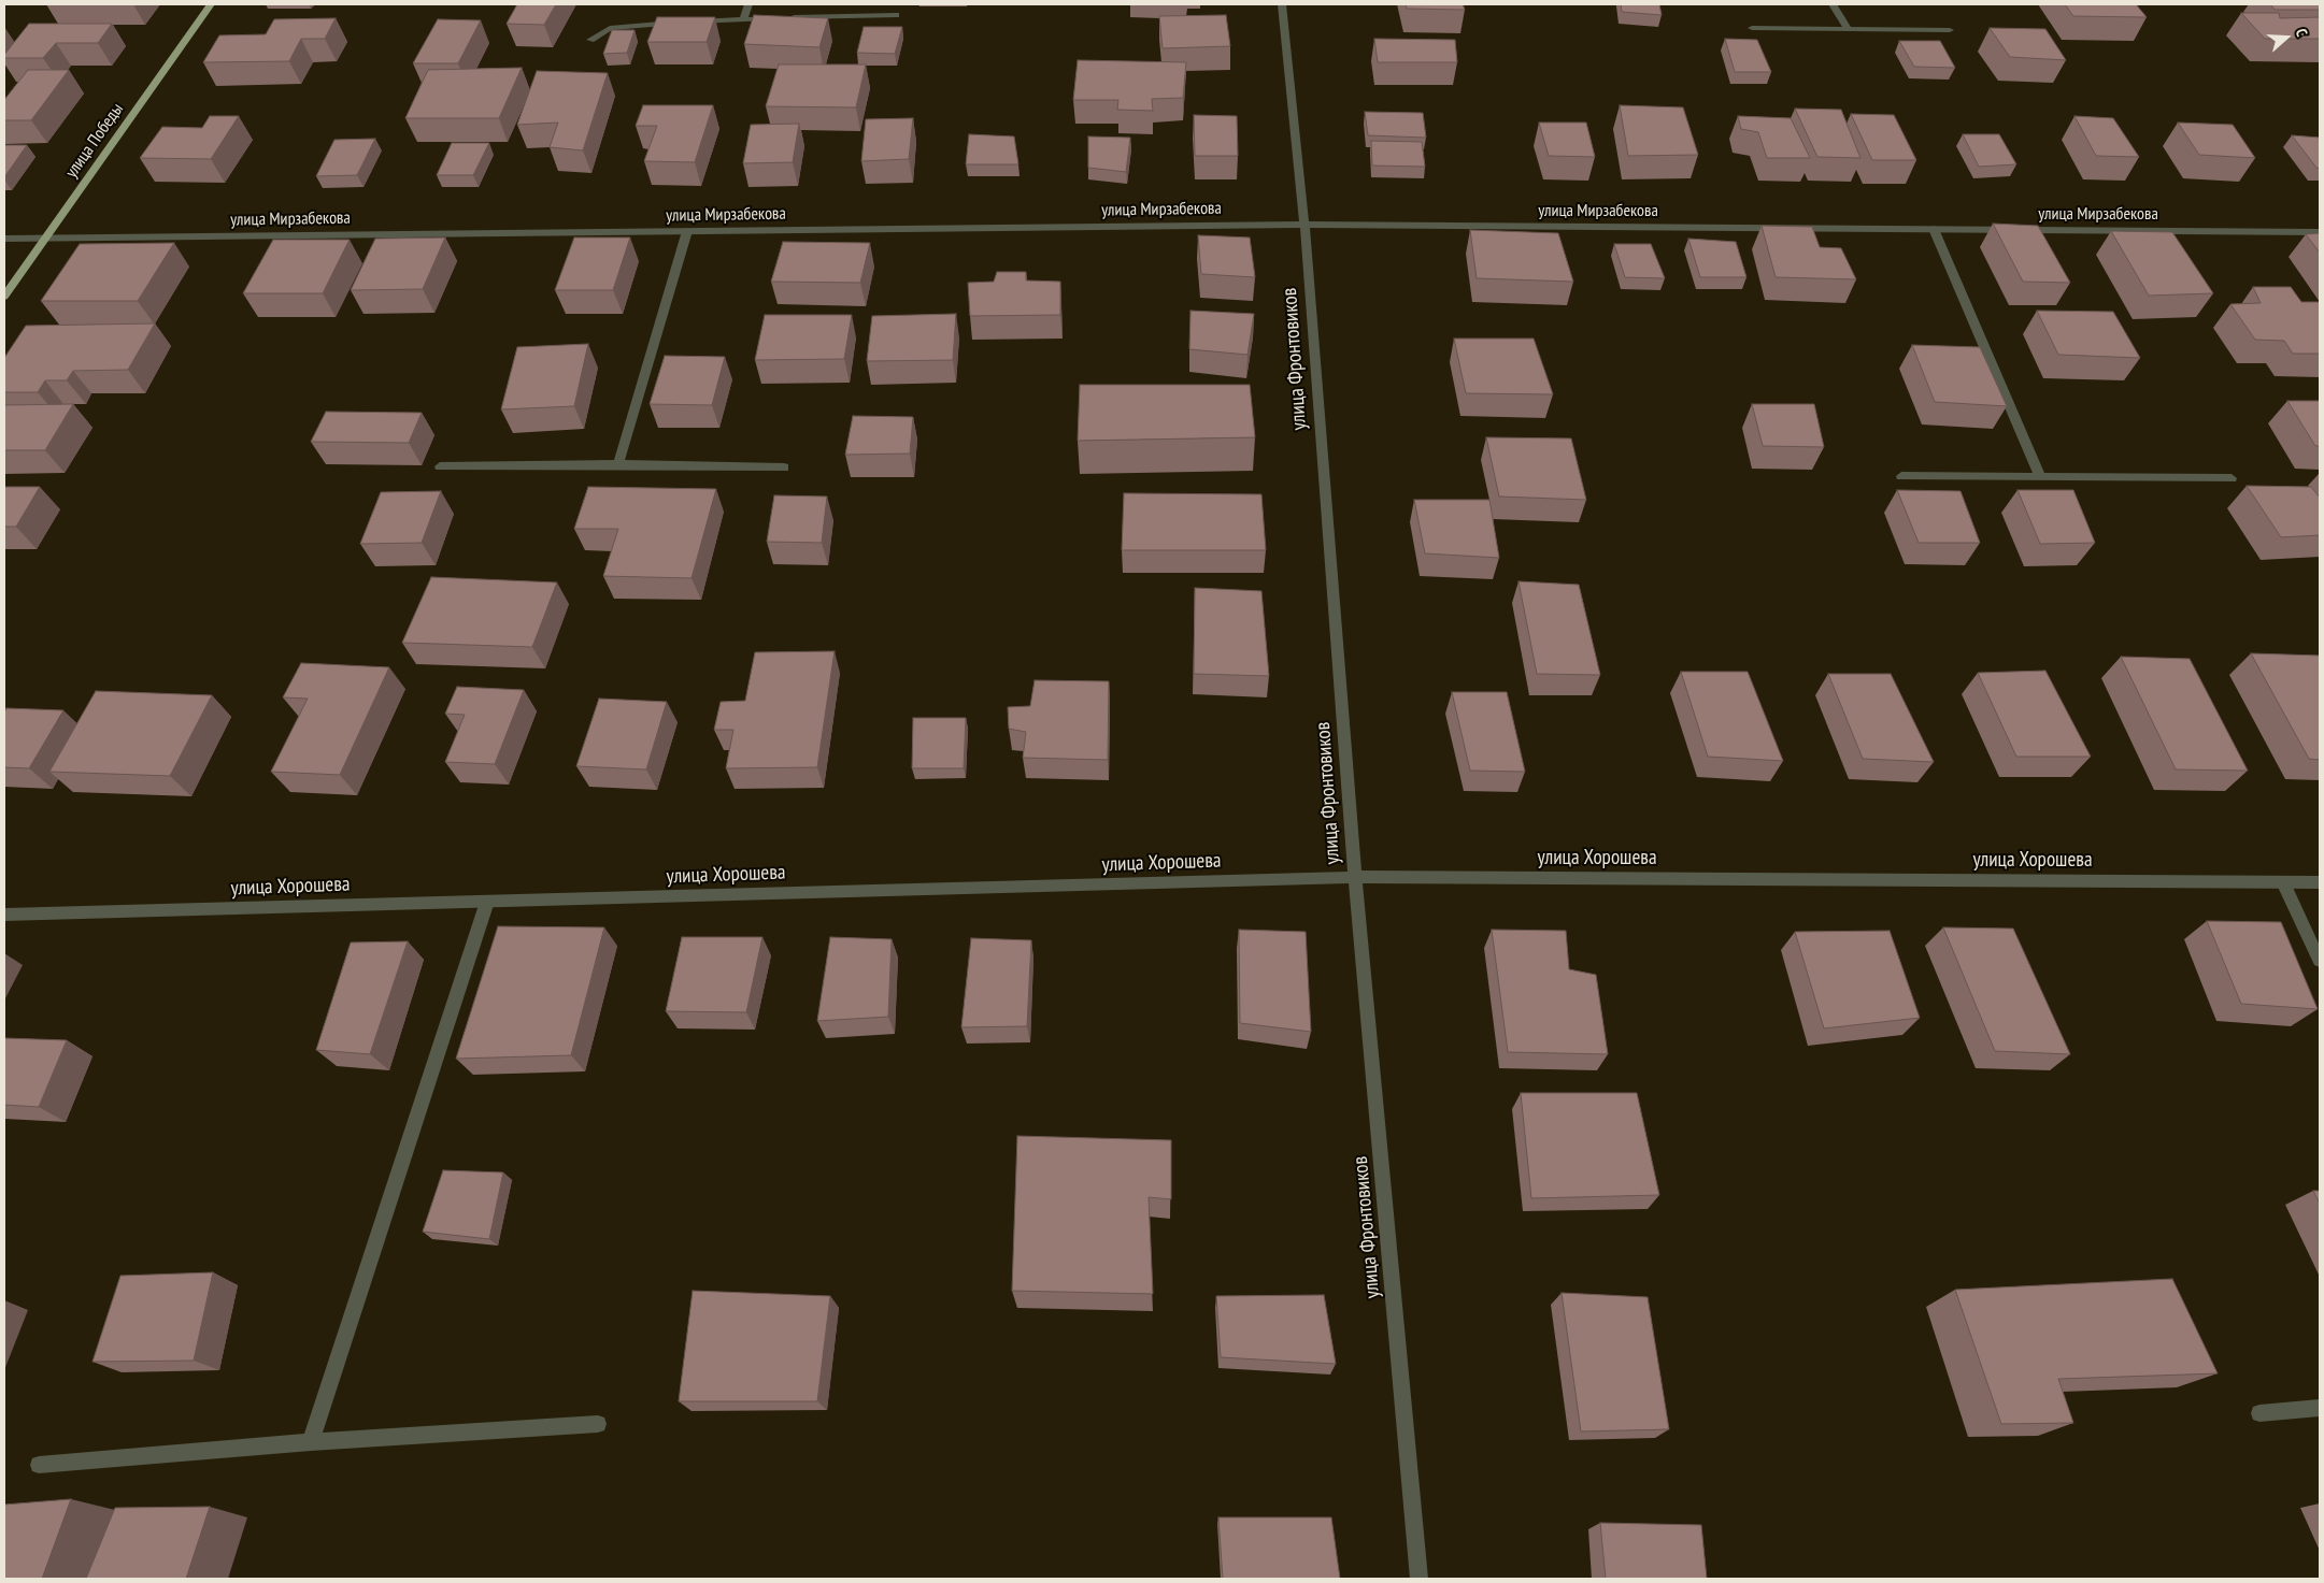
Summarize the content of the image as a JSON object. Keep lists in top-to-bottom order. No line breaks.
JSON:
{"streets":{"main road":["улица Победы"],"street":["улица Мирзабекова","улица Фронтовиков","улица Хорошева"]},"crossings":[["улица Победы","улица Мирзабекова"],["улица Мирзабекова","улица Фронтовиков"],["улица Фронтовиков","улица Хорошева"]],"north":"right"}
